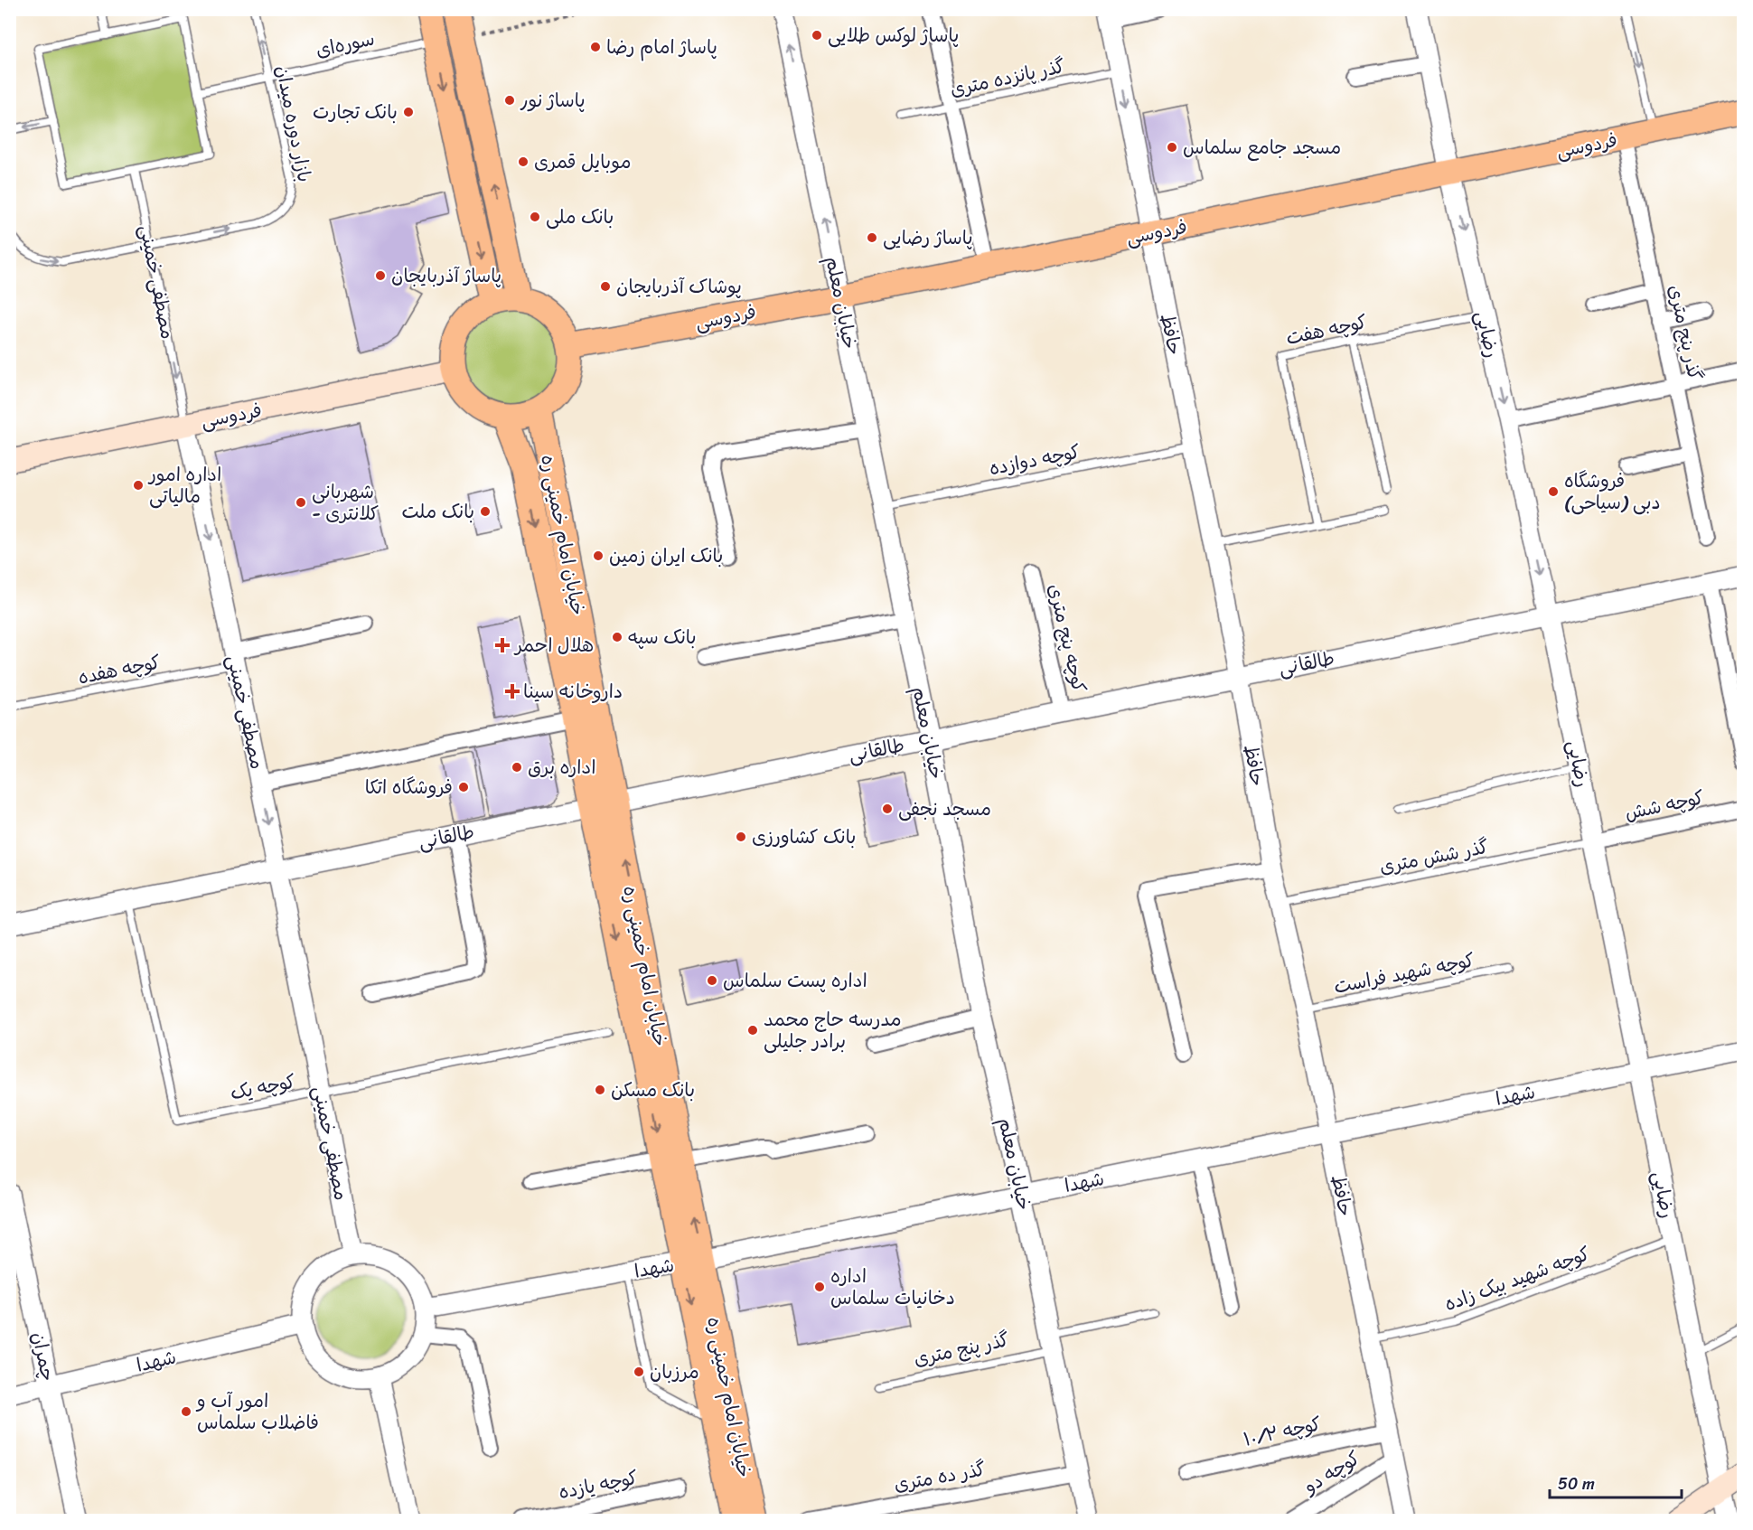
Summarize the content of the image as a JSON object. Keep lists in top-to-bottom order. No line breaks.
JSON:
{"streets":{"main road":["فردوسی","خیابان امام خمینی ره"],"street":["مصطفی خمینی","خیابان معلم","گذر پنج متری","حافظ","رضایی","کوچه پنج متری","طالقانی","کوچه شش","شهدا","چمران","کوچه ۱۰/۲","کوچه دو","گذر ده متری","کوچه یازده"],"lane":["سوره‌ای","گذر پانزده متری","بازار دوره میدان","کوچه هفت","کوچه دوازده","کوچه هفده","گذر شش متری","کوچه شهید فراست","کوچه یک","کوچه شهید بیک زاده"]},"crossings":[["سوره‌ای","بازار دوره میدان"],["گذر پانزده متری","حافظ"],["بازار دوره میدان","مصطفی خمینی"],["فردوسی","مصطفی خمینی"],["فردوسی","خیابان معلم"],["فردوسی","گذر پنج متری"],["فردوسی","حافظ"],["فردوسی","رضایی"],["فردوسی","خیابان امام خمینی ره"],["مصطفی خمینی","طالقانی"],["مصطفی خمینی","کوچه هفده"],["مصطفی خمینی","کوچه یک"],["مصطفی خمینی","شهدا"],["خیابان معلم","گذر پنج متری"],["خیابان معلم","کوچه دوازده"],["خیابان معلم","طالقانی"],["خیابان معلم","شهدا"],["خیابان معلم","گذر ده متری"],["کوچه هفت","رضایی"],["حافظ","کوچه دوازده"],["حافظ","طالقانی"],["حافظ","گذر شش متری"],["حافظ","کوچه شهید فراست"],["حافظ","شهدا"],["حافظ","کوچه شهید بیک زاده"],["حافظ","کوچه ۱۰/۲"],["حافظ","کوچه دو"],["رضایی","طالقانی"],["رضایی","کوچه شش"],["رضایی","گذر شش متری"],["رضایی","شهدا"],["رضایی","کوچه شهید بیک زاده"],["خیابان امام خمینی ره","طالقانی"],["خیابان امام خمینی ره","شهدا"],["کوچه پنج متری","طالقانی"],["طالقانی","کوچه یک"],["کوچه شش","گذر شش متری"],["شهدا","چمران"]],"one_way":["مصطفی خمینی"],"places":{"other":["پاساژ لوکس طلایی","پاساژ امام رضا","پاساژ نور","بانک تجارت","مسجد جامع سلماس","موبایل قمری","بانک ملی","پاساژ رضایی","پاساژ آذربایجان","پوشاک آذربایجان","اداره امور مالیاتی","فروشگاه دبی (سیاحی)","شهربانی - کلانتری","بانک ملت","بانک ایران زمین","بانک سپه","اداره برق","فروشگاه اتکا","مسجد نجفی","بانک کشاورزی","اداره پست سلماس","مدرسه حاج محمد برادر جلیلی","بانک مسکن","اداره دخانیات سلماس","مرزبان","امور آب و فاضلاب سلماس"],"health":["هلال احمر","داروخانه سینا"]},"scale_bar":"50 m"}
